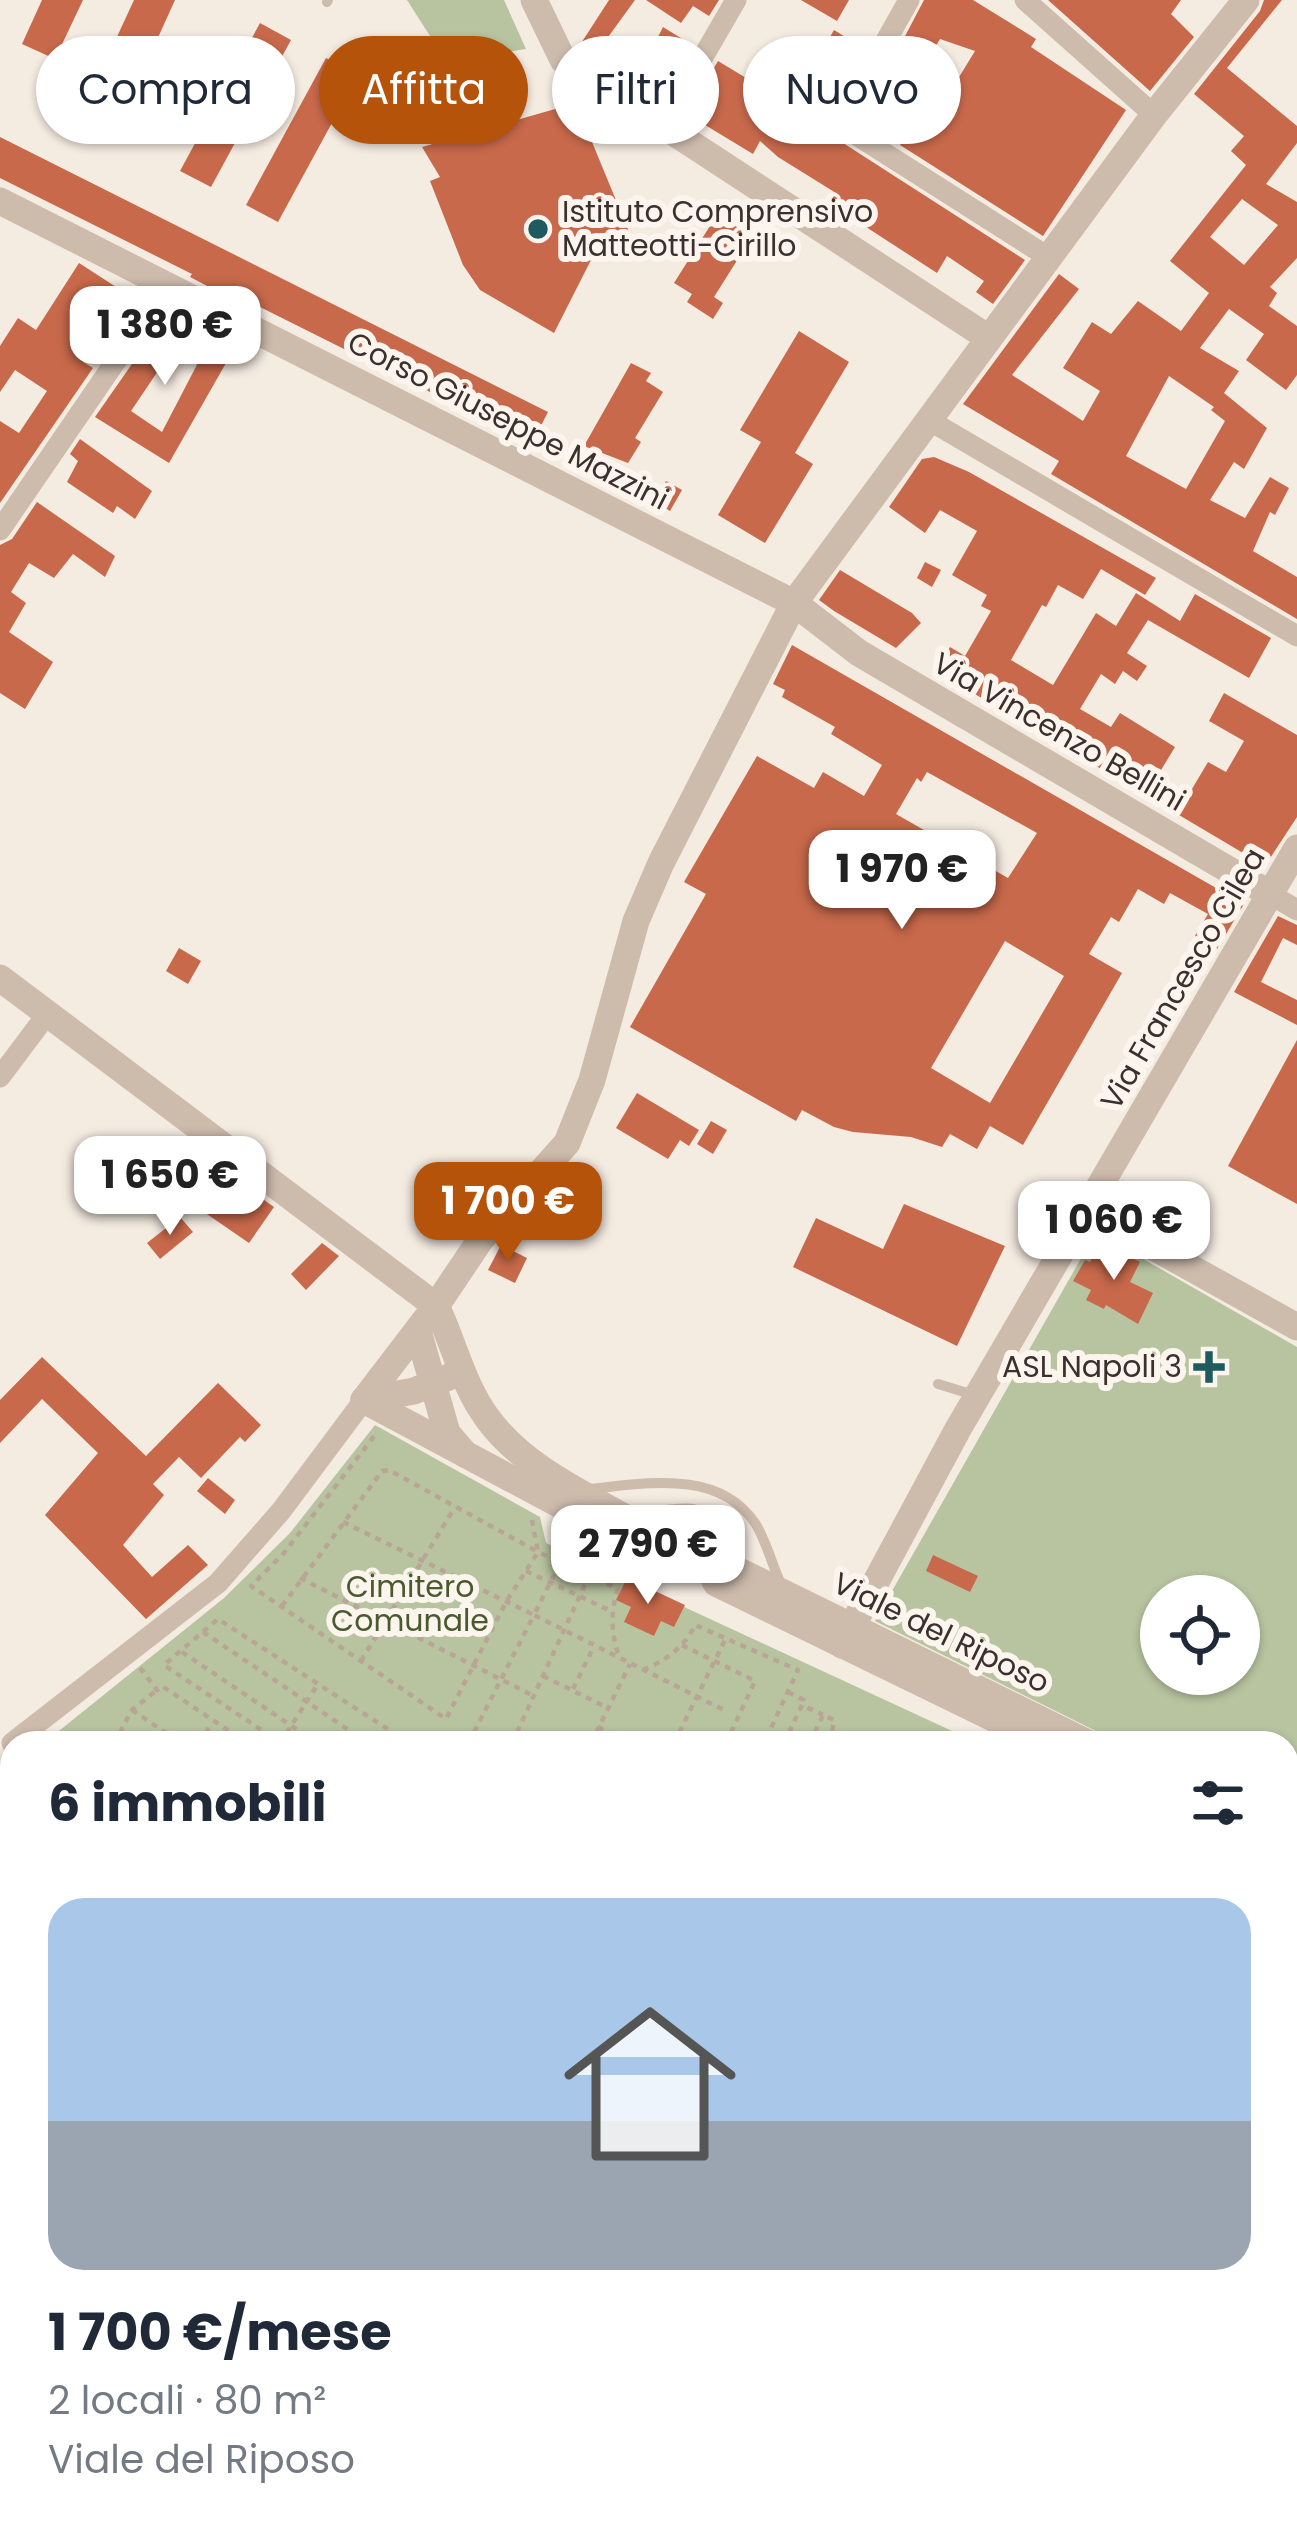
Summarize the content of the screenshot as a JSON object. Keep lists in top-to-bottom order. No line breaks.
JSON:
{"streets":{"street":["Corso Giuseppe Mazzini","Via Vincenzo Bellini","Via Francesco Cilea","Viale del Riposo"]},"crossings":[["Corso Giuseppe Mazzini","Via Vincenzo Bellini"],["Via Vincenzo Bellini","Via Francesco Cilea"],["Via Francesco Cilea","Viale del Riposo"]],"parks":["Cimitero Comunale"],"places":{"other":["Istituto Comprensivo Matteotti-Cirillo"],"health":["ASL Napoli 3"]},"page":{"chip":["Compra","Affitta","Filtri","Nuovo"],"price":["1 380 €","1 970 €","1 650 €","1 700 €","1 060 €","2 790 €"],"heading":"6 immobili","list":[{"name":"1 700 €/mese","note":"2 locali · 80 m² · Viale del Riposo"}]}}
